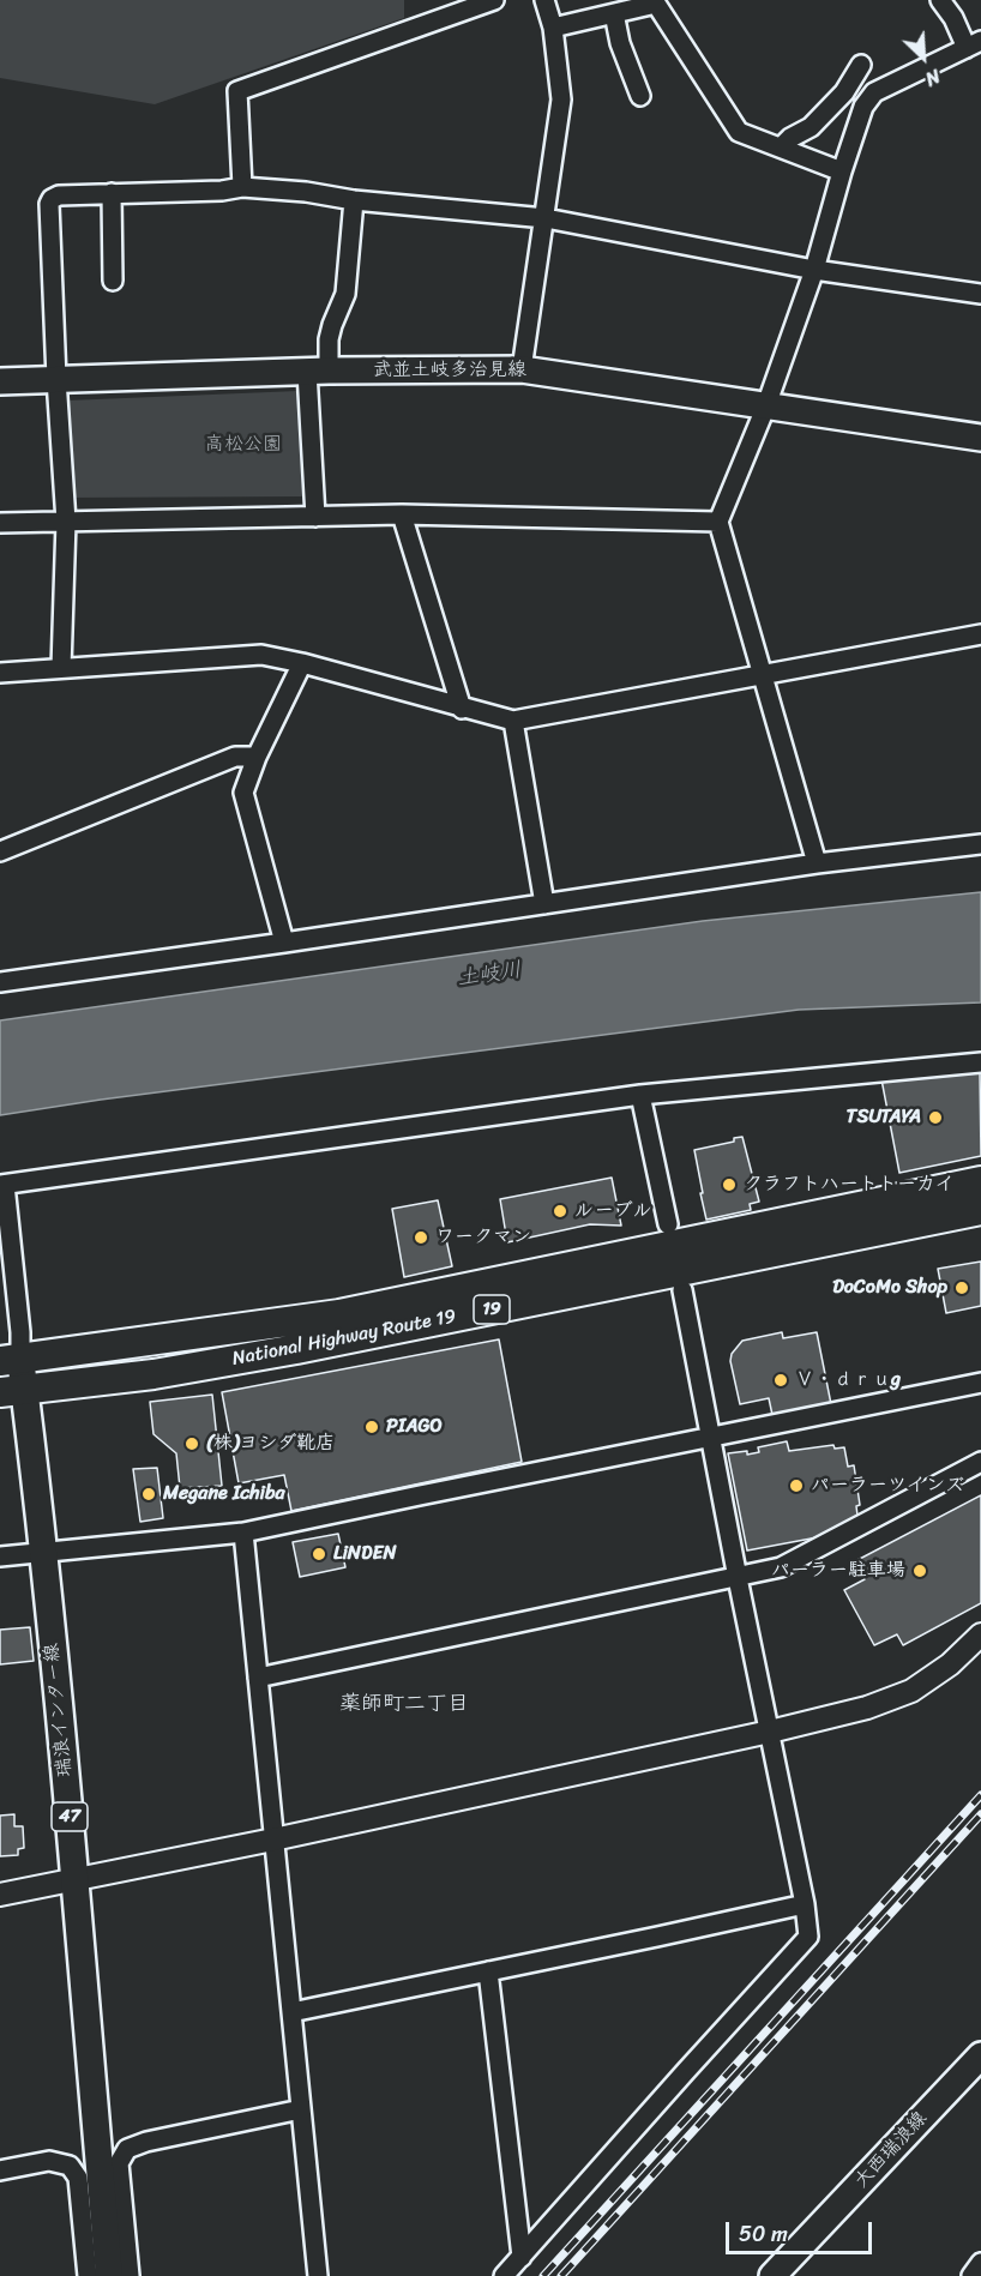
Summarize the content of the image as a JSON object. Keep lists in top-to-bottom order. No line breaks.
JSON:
{"streets":{"highway":["19","National Highway Route 19"],"main road":["武並土岐多治見線","瑞浪インター線","47","大西瑞浪線"]},"crossings":[["National Highway Route 19","瑞浪インター線"]],"districts":["薬師町二丁目"],"water":["土岐川"],"parks":["高松公園"],"places":["TSUTAYA","クラフトハートトーカイ","ルーブル","ワークマン","DoCoMo Shop","Ｖ・ｄｒｕg","PIAGO","(株)ヨシダ靴店","パーラーツインズ","Megane Ichiba","LiNDEN","パーラー駐車場"],"scale_bar":"50 m","north":"bottom right"}
